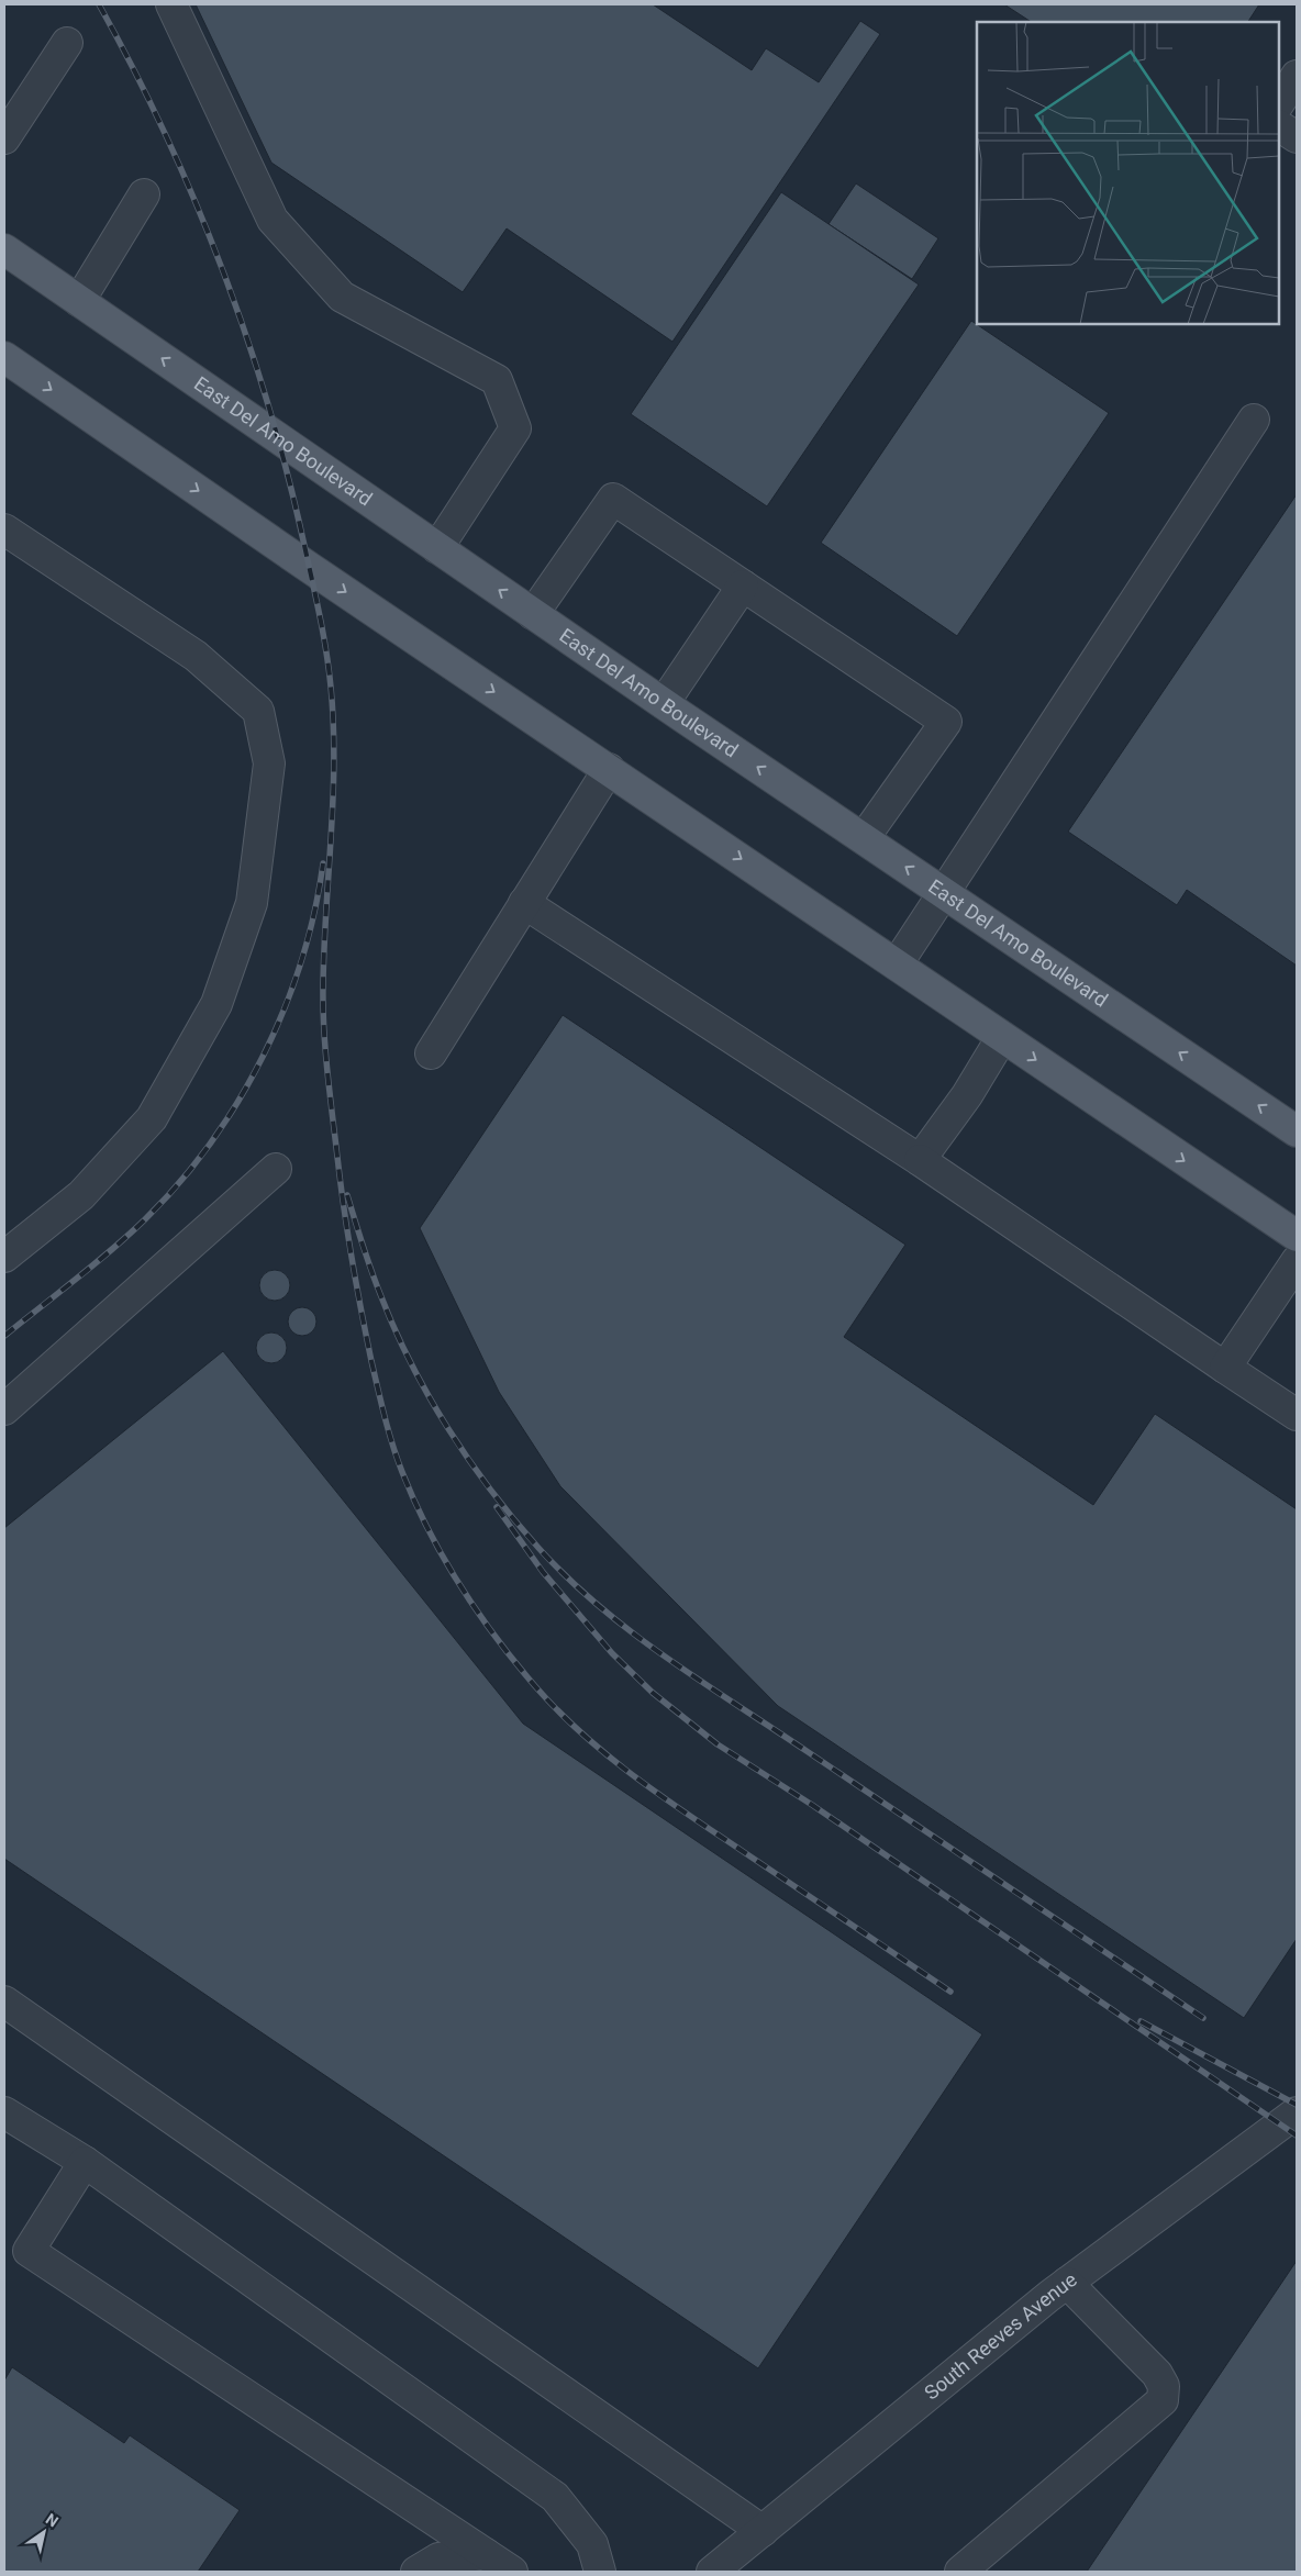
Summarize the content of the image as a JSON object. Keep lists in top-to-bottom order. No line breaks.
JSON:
{"streets":{"main road":["East Del Amo Boulevard"],"lane":["South Reeves Avenue"]},"north":"top right"}
